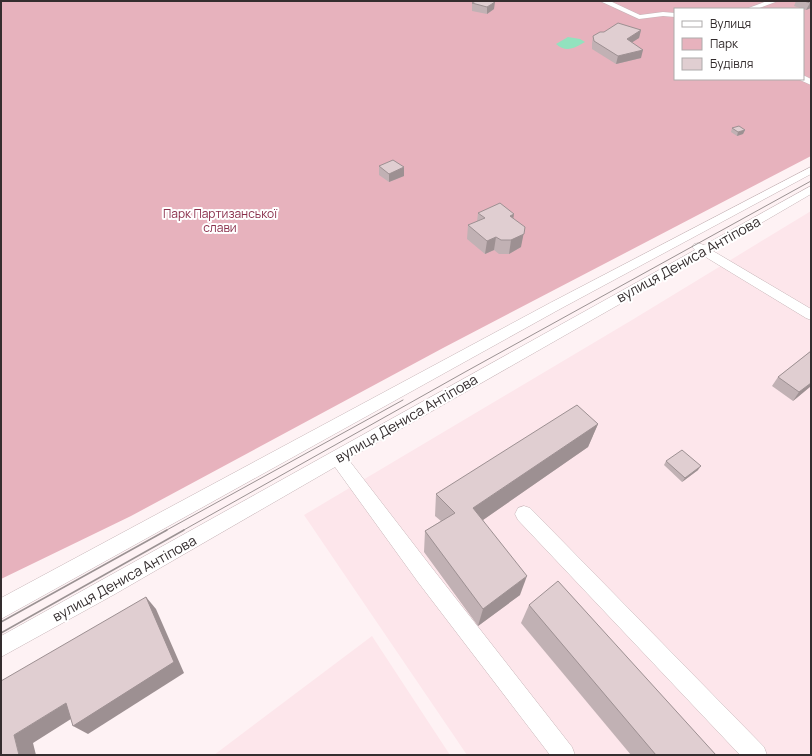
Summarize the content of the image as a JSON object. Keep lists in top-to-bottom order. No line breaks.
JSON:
{"streets":{"street":["вулиця Дениса Антіпова"]},"parks":["Парк Партизанської слави"],"legend":["Вулиця","Парк","Будівля"]}
